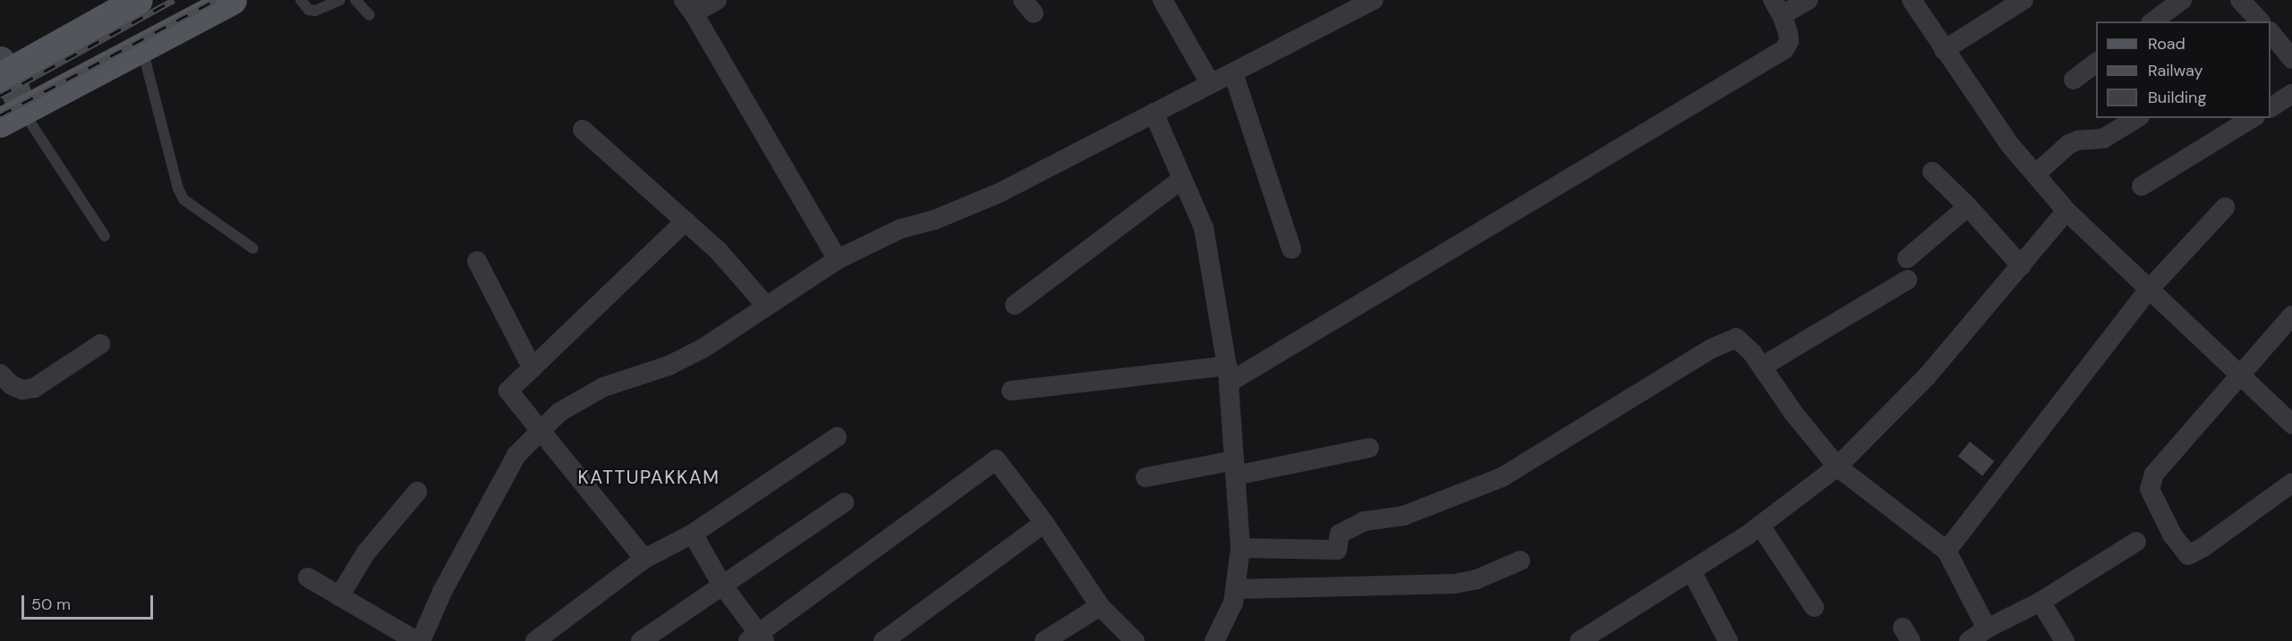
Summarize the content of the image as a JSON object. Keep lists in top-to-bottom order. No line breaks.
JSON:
{"districts":["KATTUPAKKAM"],"legend":["Road","Railway","Building"],"scale_bar":"50 m"}
